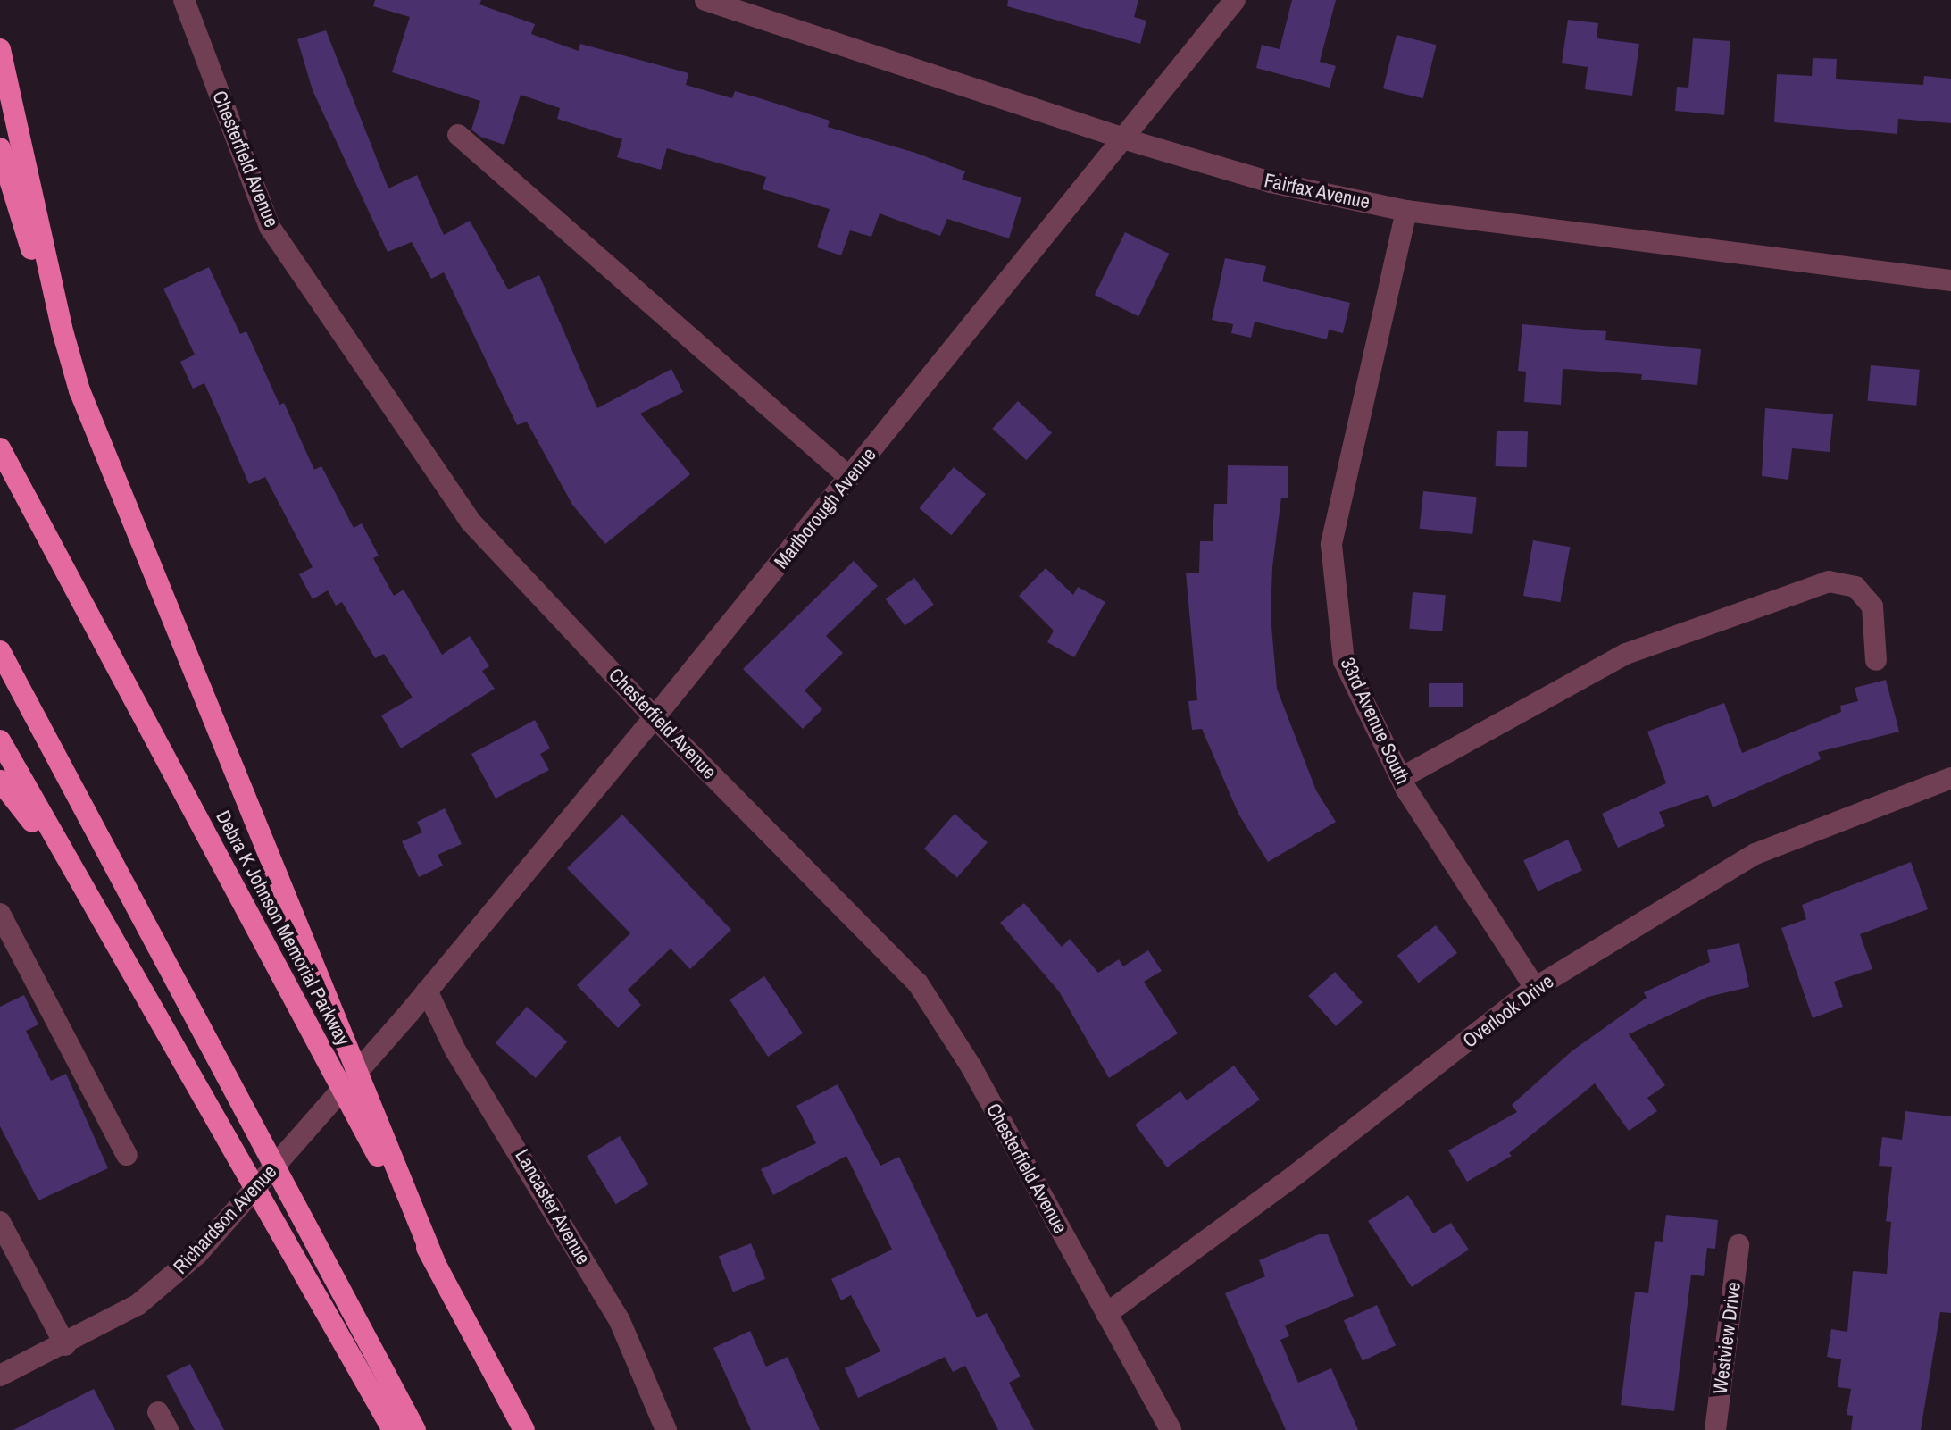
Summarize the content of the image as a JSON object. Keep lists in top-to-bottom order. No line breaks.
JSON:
{"streets":{"highway":["Debra K Johnson Memorial Parkway"],"street":["Chesterfield Avenue","Fairfax Avenue","Marlborough Avenue","33rd Avenue South","Overlook Drive","Lancaster Avenue","Richardson Avenue","Westview Drive"]},"crossings":[["Chesterfield Avenue","Marlborough Avenue"],["Chesterfield Avenue","Overlook Drive"],["Fairfax Avenue","Marlborough Avenue"],["Fairfax Avenue","33rd Avenue South"],["Marlborough Avenue","Lancaster Avenue"],["Marlborough Avenue","Richardson Avenue"],["33rd Avenue South","Overlook Drive"]]}
